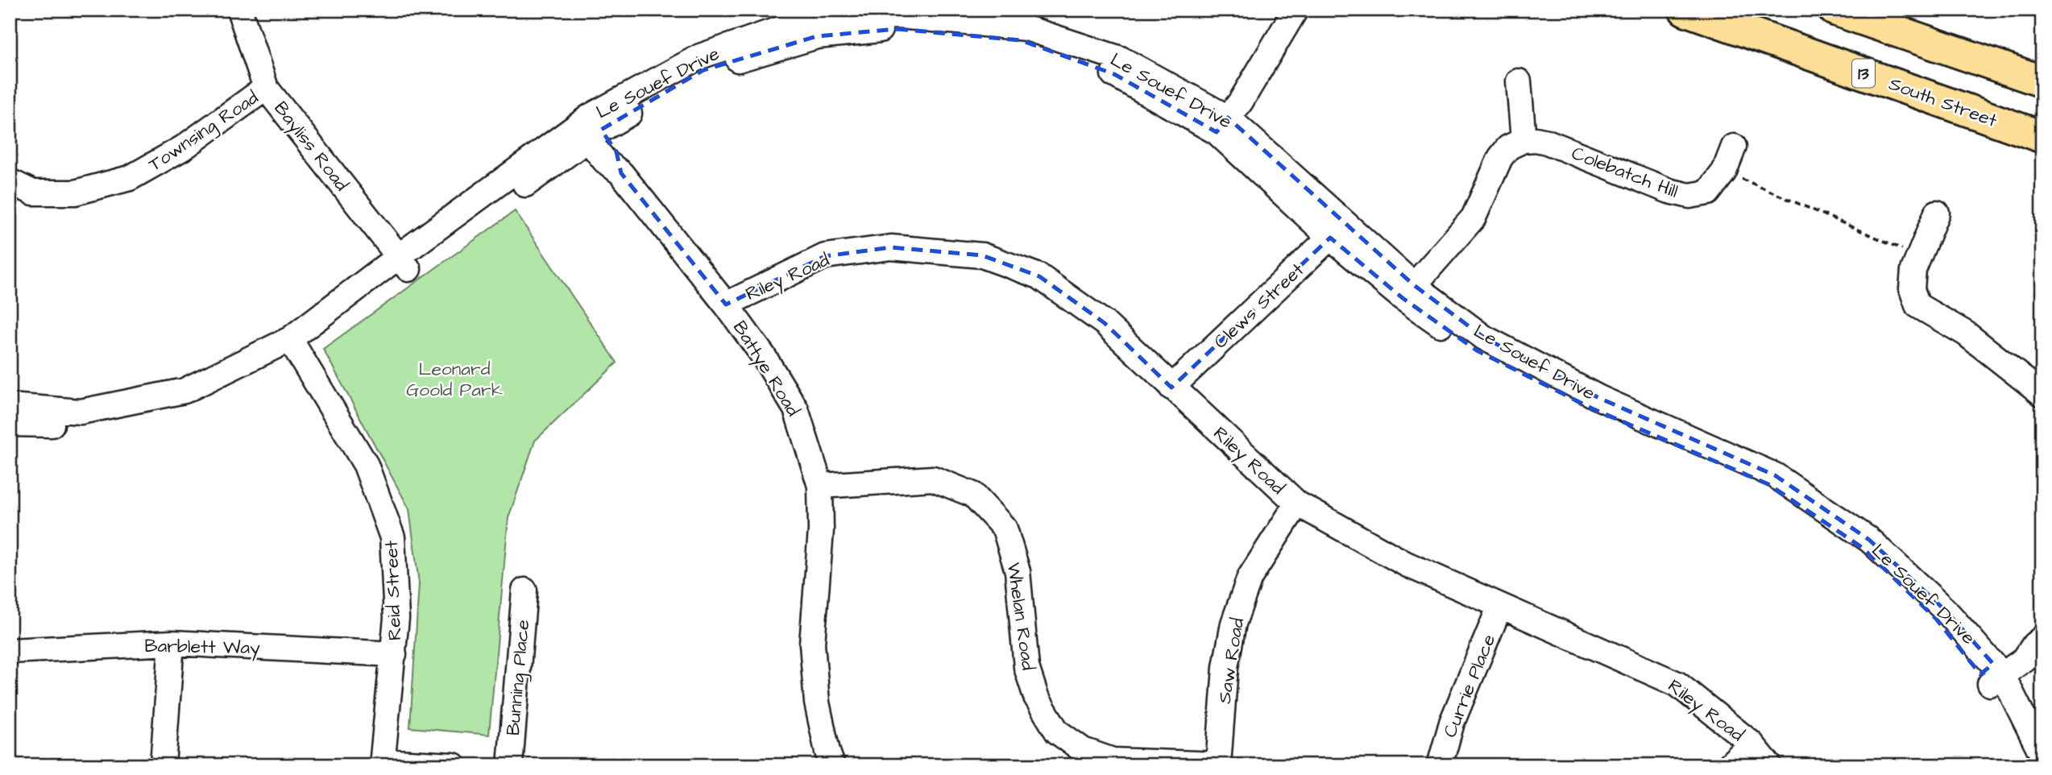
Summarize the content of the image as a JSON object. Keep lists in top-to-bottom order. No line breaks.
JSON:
{"streets":{"highway":["13","South Street"],"street":["Le Souef Drive","Townsing Road","Bayliss Road","Colebatch Hill","Riley Road","Clews Street","Battye Road","Reid Street","Whelan Road","Barblett Way","Saw Road","Bunning Place","Currie Place"]},"crossings":[["Le Souef Drive","Bayliss Road"],["Le Souef Drive","Clews Street"],["Le Souef Drive","Battye Road"],["Le Souef Drive","Reid Street"],["Townsing Road","Bayliss Road"],["Riley Road","Clews Street"],["Riley Road","Battye Road"],["Riley Road","Saw Road"],["Riley Road","Currie Place"],["Battye Road","Whelan Road"],["Reid Street","Barblett Way"],["Whelan Road","Saw Road"]],"parks":["Leonard Goold Park"]}
